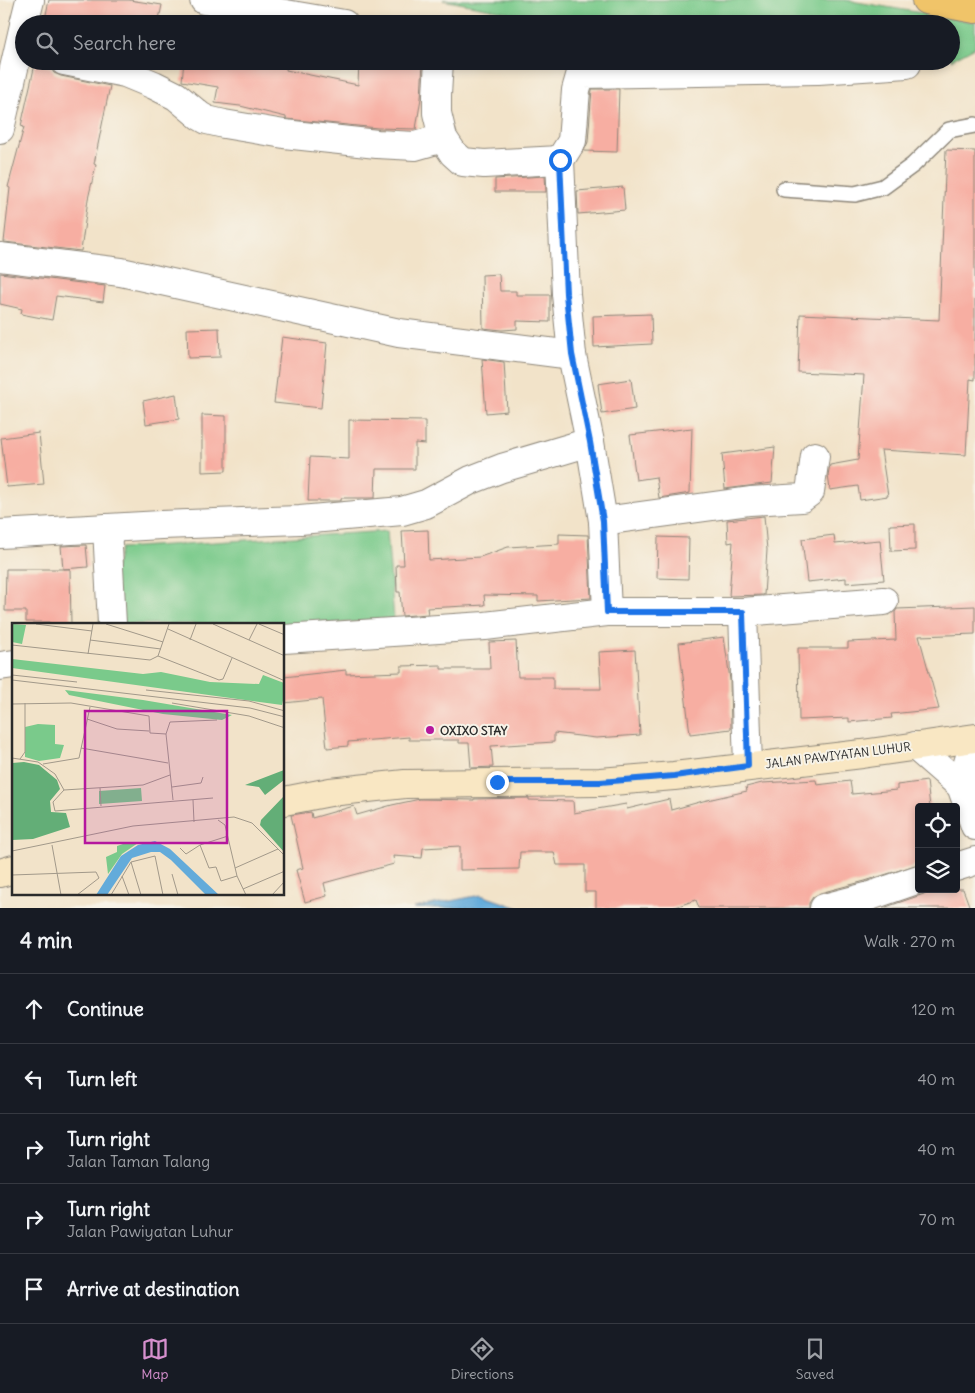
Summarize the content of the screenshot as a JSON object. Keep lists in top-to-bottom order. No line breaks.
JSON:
{"streets":{"main road":["JALAN PAWIYATAN LUHUR"]},"places":["OXIXO STAY"],"page":{"search":"Search here","heading":["4 min","Walk · 270 m"],"list":[["Continue","120 m"],["Turn left","40 m"],["Turn right","Jalan Taman Talang","40 m"],["Turn right","Jalan Pawiyatan Luhur","70 m"],"Arrive at destination"],"nav":["Map","Directions","Saved"]}}
